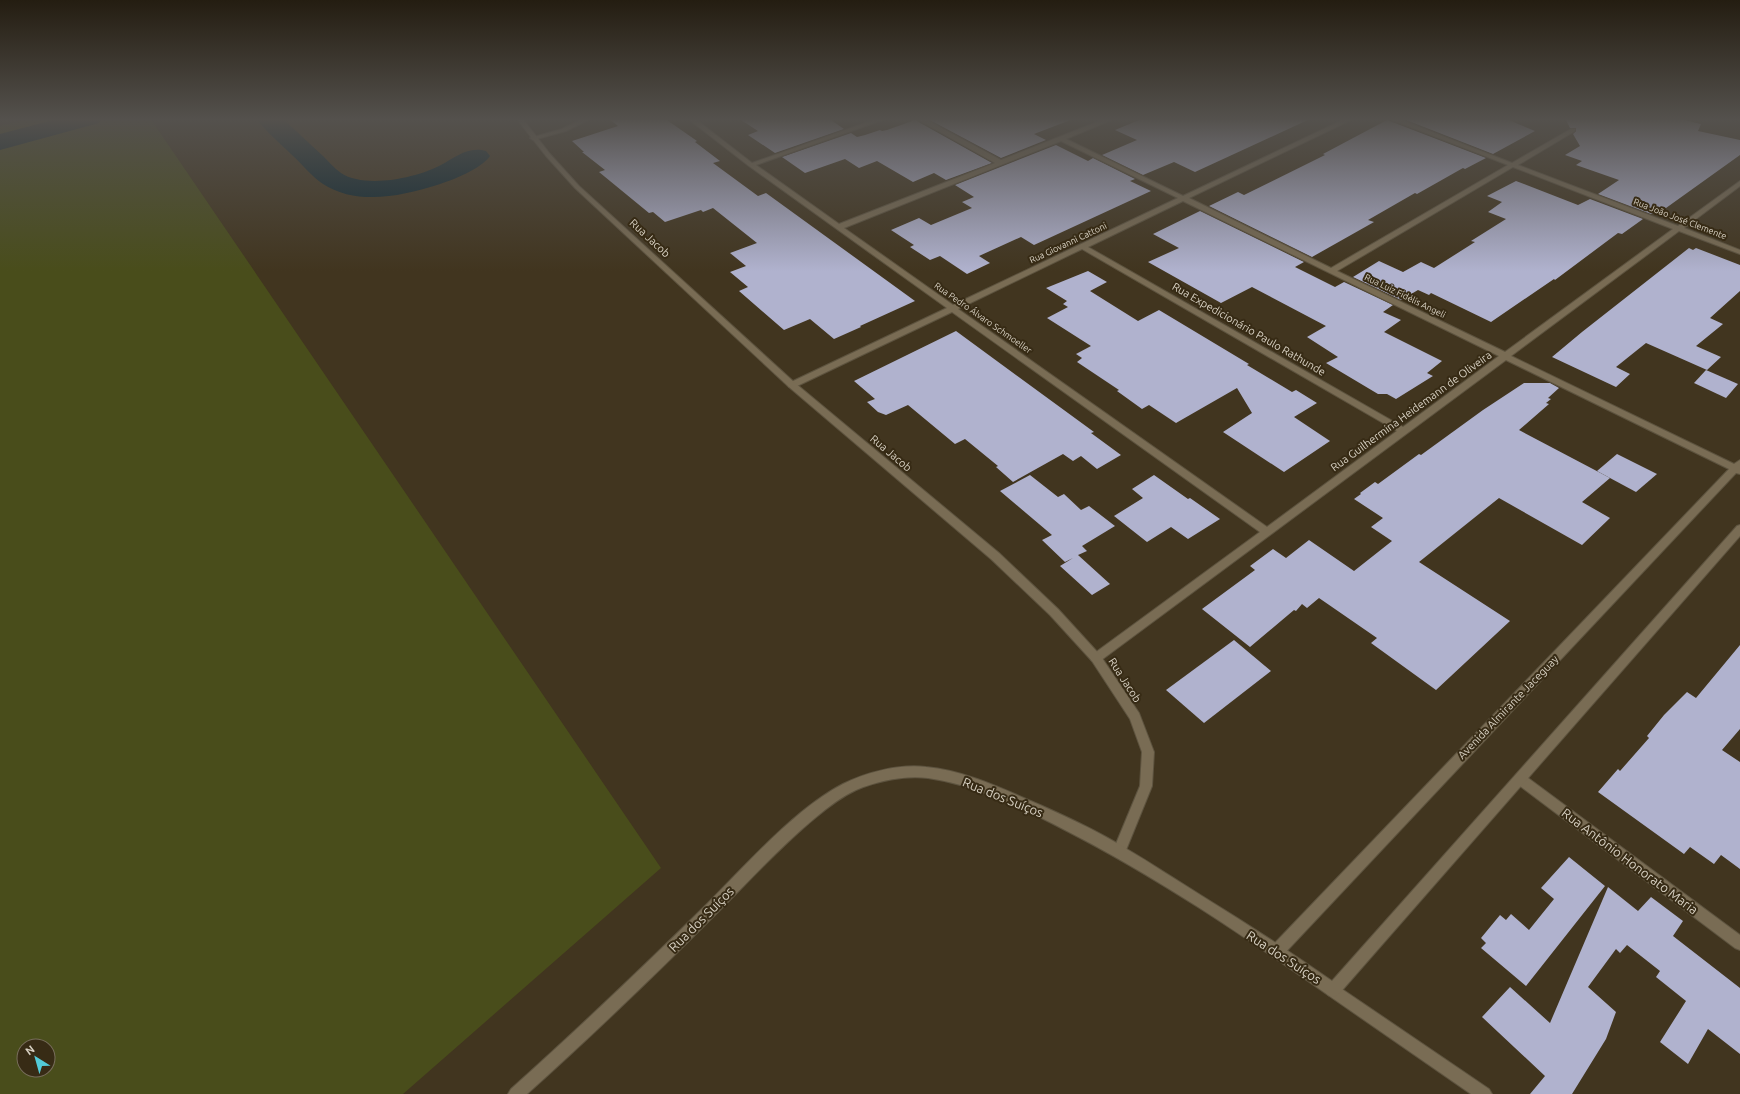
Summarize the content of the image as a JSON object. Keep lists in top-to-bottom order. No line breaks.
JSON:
{"streets":{"street":["Rua João José Clemente","Rua Jacob","Rua Giovanni Cattoni","Rua Luiz Fidélis Angeli","Rua Pedro Álvaro Schmoeller","Rua Expedicionário Paulo Rathunde","Rua Guilhermina Heidemann de Oliveira","Avenida Almirante Jaceguay","Rua dos Suíços","Rua Antônio Honorato Maria"]},"crossings":[["Rua João José Clemente","Rua Guilhermina Heidemann de Oliveira"],["Rua Jacob","Rua Giovanni Cattoni"],["Rua Jacob","Rua Guilhermina Heidemann de Oliveira"],["Rua Jacob","Rua dos Suíços"],["Rua Giovanni Cattoni","Rua Luiz Fidélis Angeli"],["Rua Giovanni Cattoni","Rua Pedro Álvaro Schmoeller"],["Rua Giovanni Cattoni","Rua Expedicionário Paulo Rathunde"],["Rua Luiz Fidélis Angeli","Rua Guilhermina Heidemann de Oliveira"],["Rua Luiz Fidélis Angeli","Avenida Almirante Jaceguay"],["Rua Pedro Álvaro Schmoeller","Rua Guilhermina Heidemann de Oliveira"],["Rua Expedicionário Paulo Rathunde","Rua Guilhermina Heidemann de Oliveira"],["Avenida Almirante Jaceguay","Rua dos Suíços"]],"north":"top left"}
